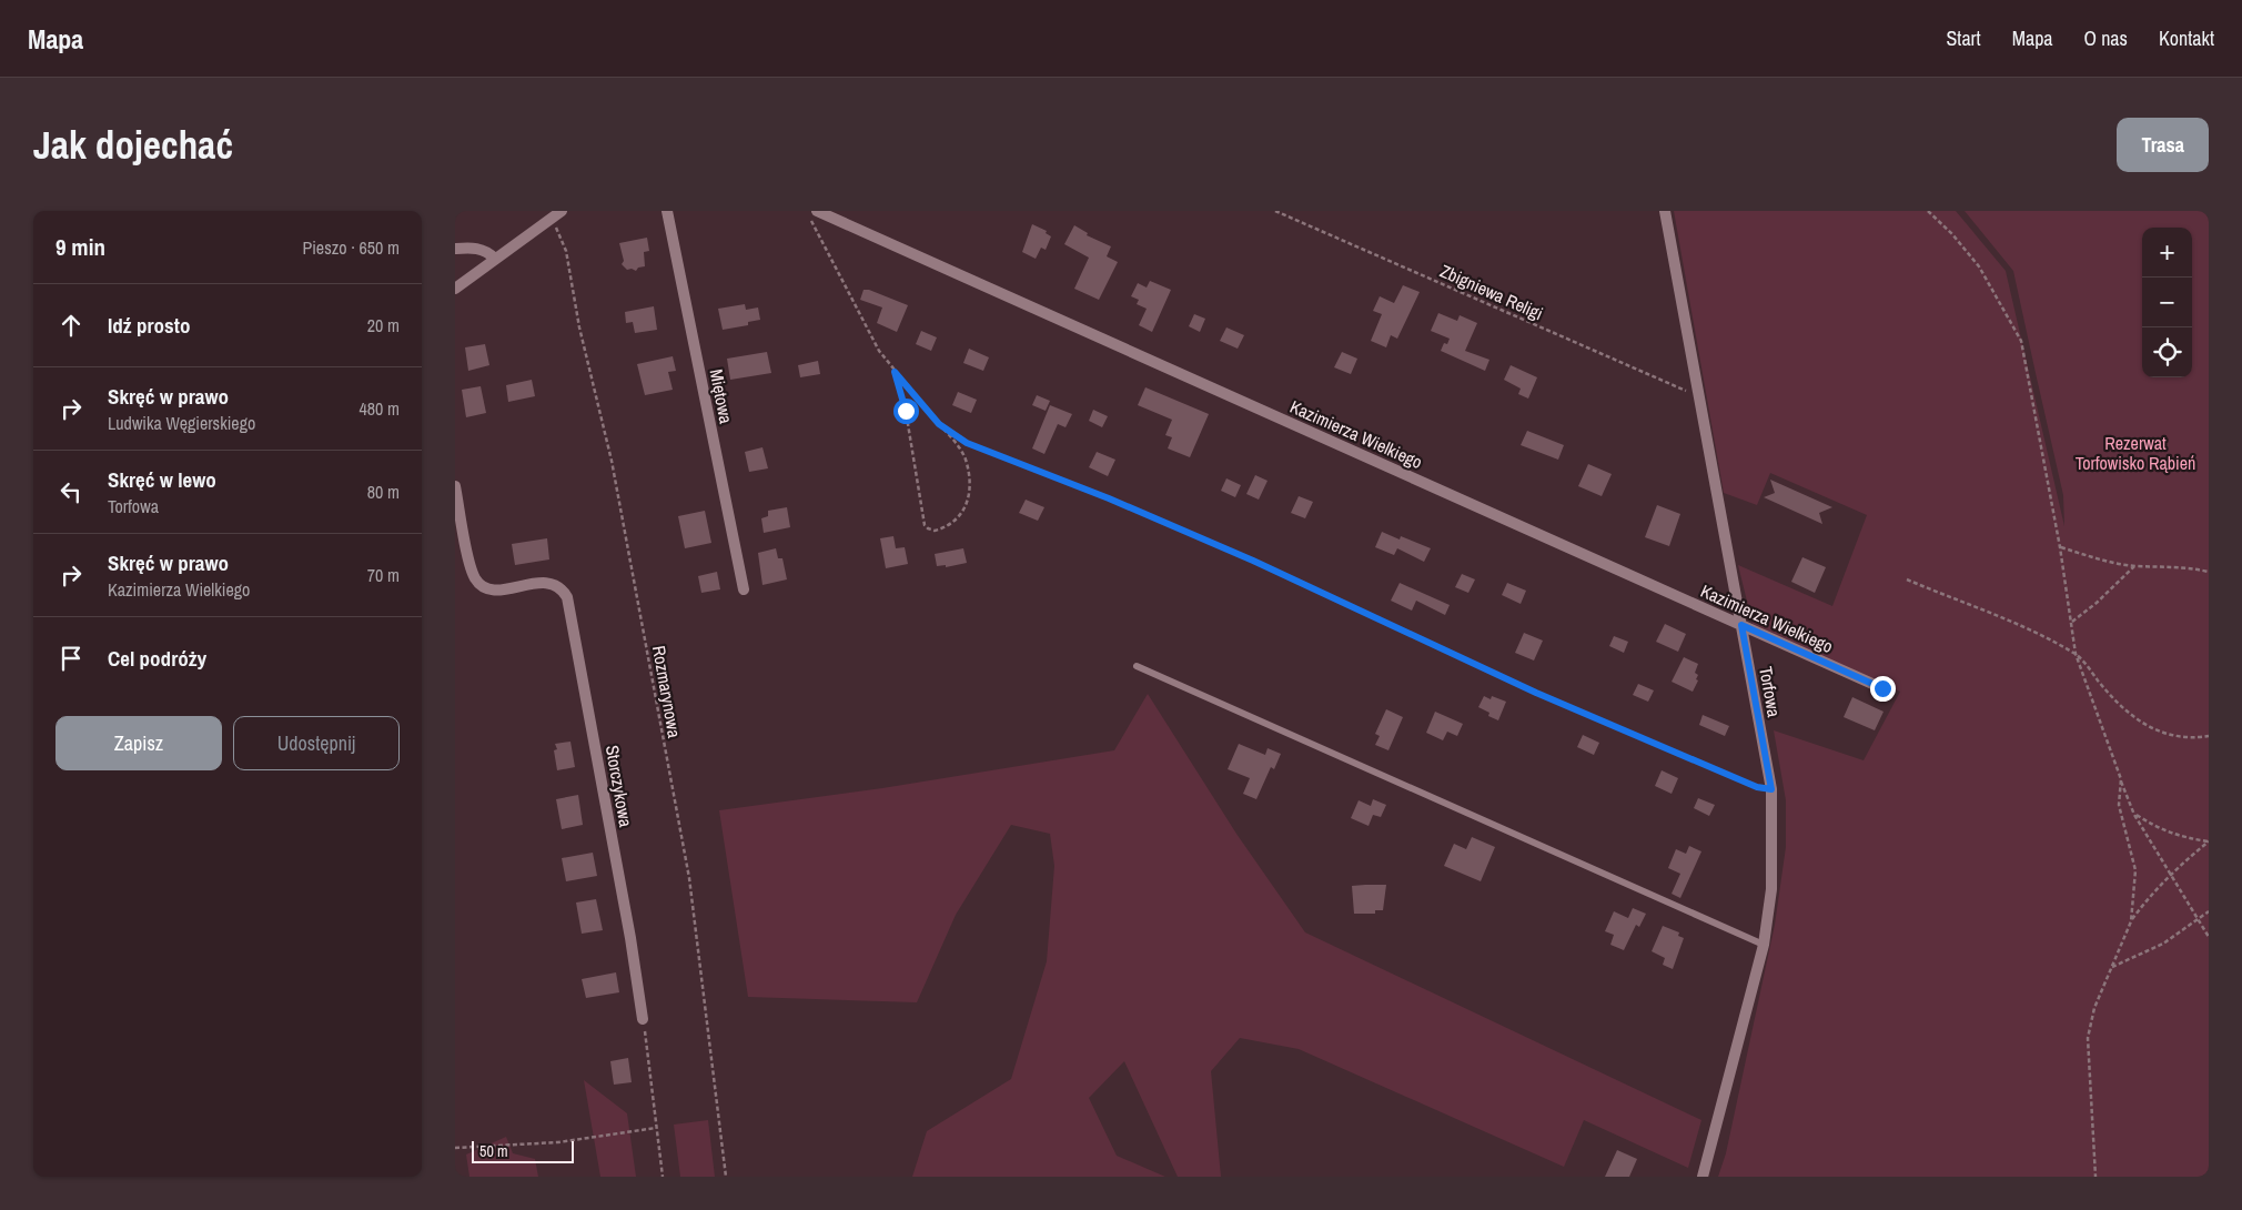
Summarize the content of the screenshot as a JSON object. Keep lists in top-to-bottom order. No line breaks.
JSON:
{"streets":{"street":["Miętowa","Kazimierza Wielkiego","Torfowa","Storczykowa"],"path":["Zbigniewa Religi","Rozmarynowa"]},"crossings":[["Zbigniewa Religi","Torfowa"],["Kazimierza Wielkiego","Torfowa"]],"parks":["Rezerwat Torfowisko Rąbień"],"scale_bar":"50 m","page":{"header":"Mapa","nav":["Start","Mapa","O nas","Kontakt"],"buttons":["Trasa",["Zapisz","Udostępnij"]],"title":"Jak dojechać","heading":["9 min","Pieszo · 650 m"],"map_buttons":["+","−"],"list":[["Idź prosto","20 m"],["Skręć w prawo","Ludwika Węgierskiego","480 m"],["Skręć w lewo","Torfowa","80 m"],["Skręć w prawo","Kazimierza Wielkiego","70 m"],"Cel podróży"],"scale":"50 m"}}
